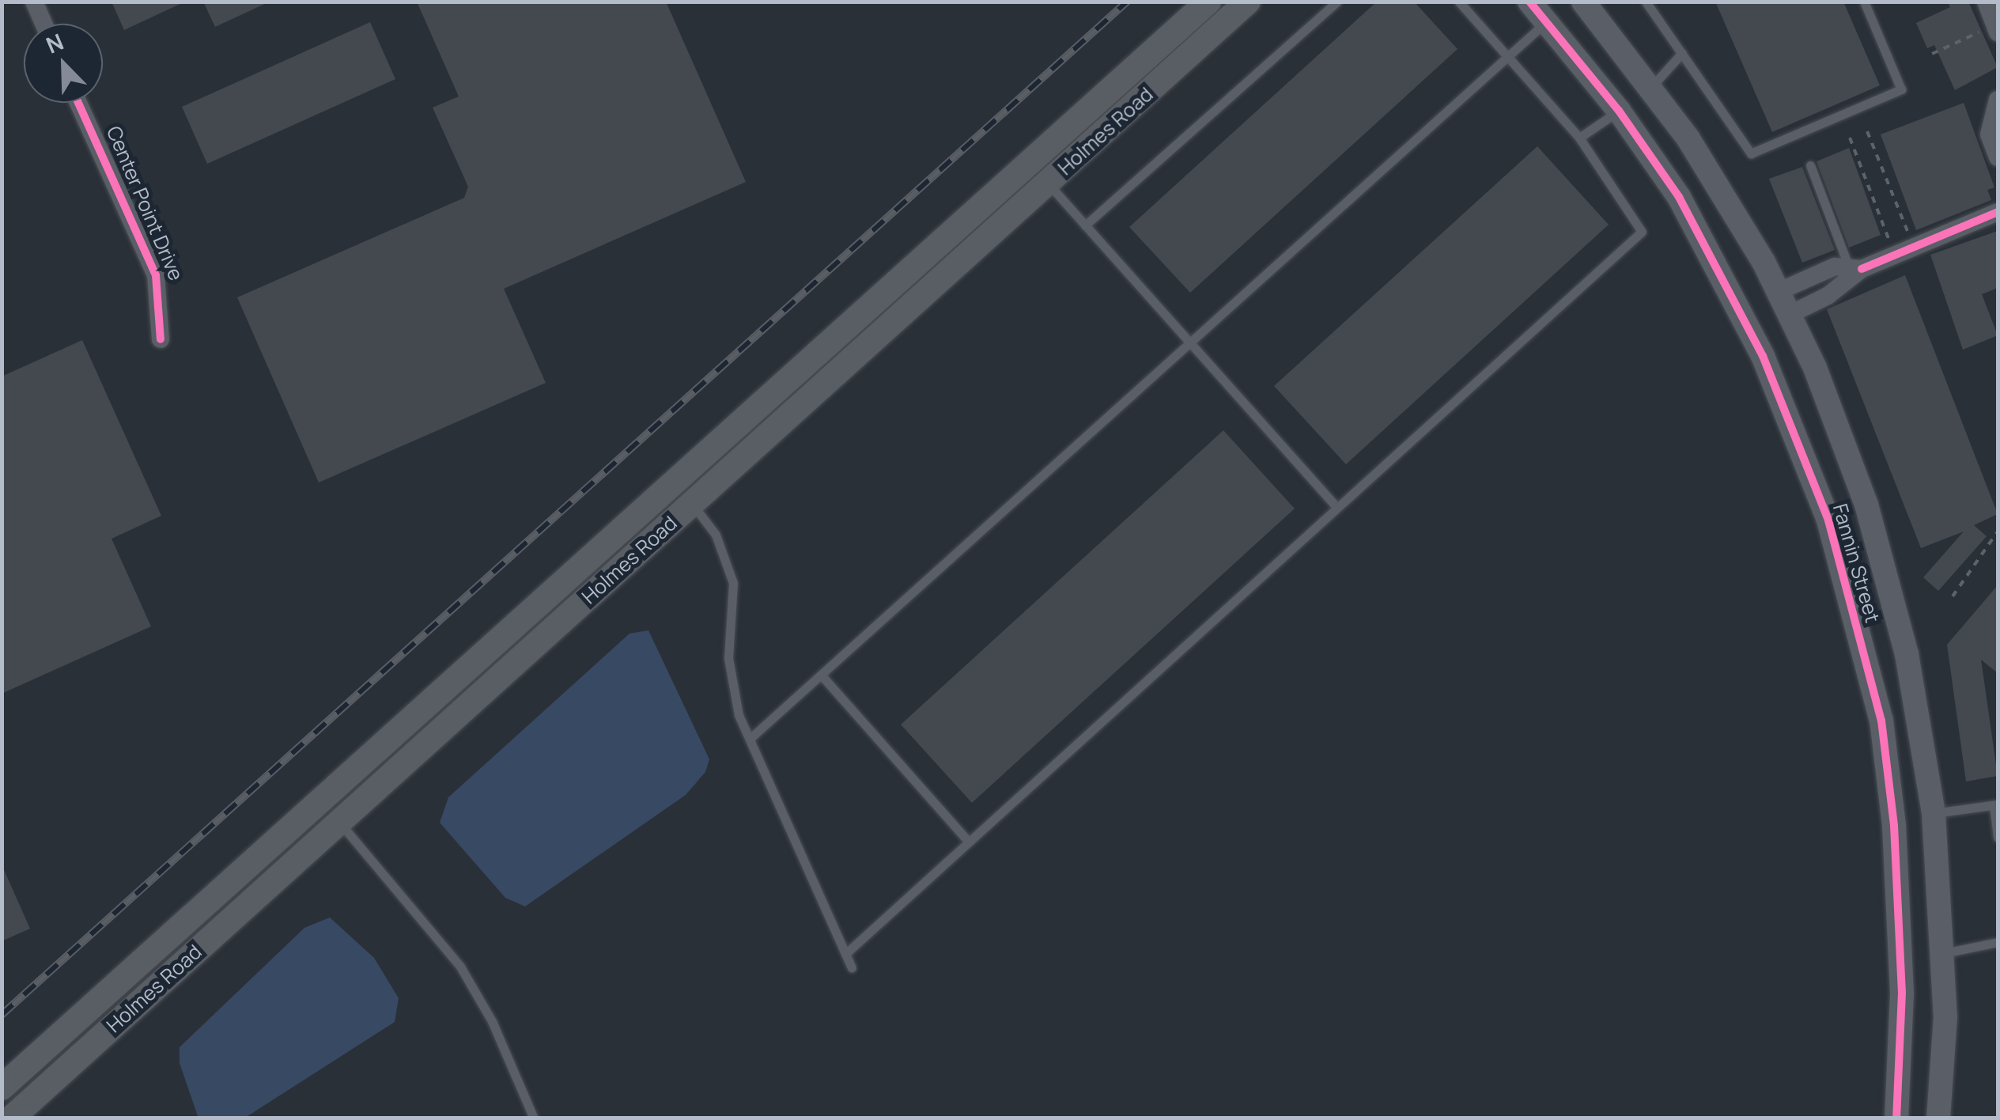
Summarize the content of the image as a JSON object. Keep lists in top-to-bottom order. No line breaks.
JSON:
{"streets":{"main road":["Holmes Road"],"street":["Center Point Drive","Fannin Street"]},"north":"top left"}
